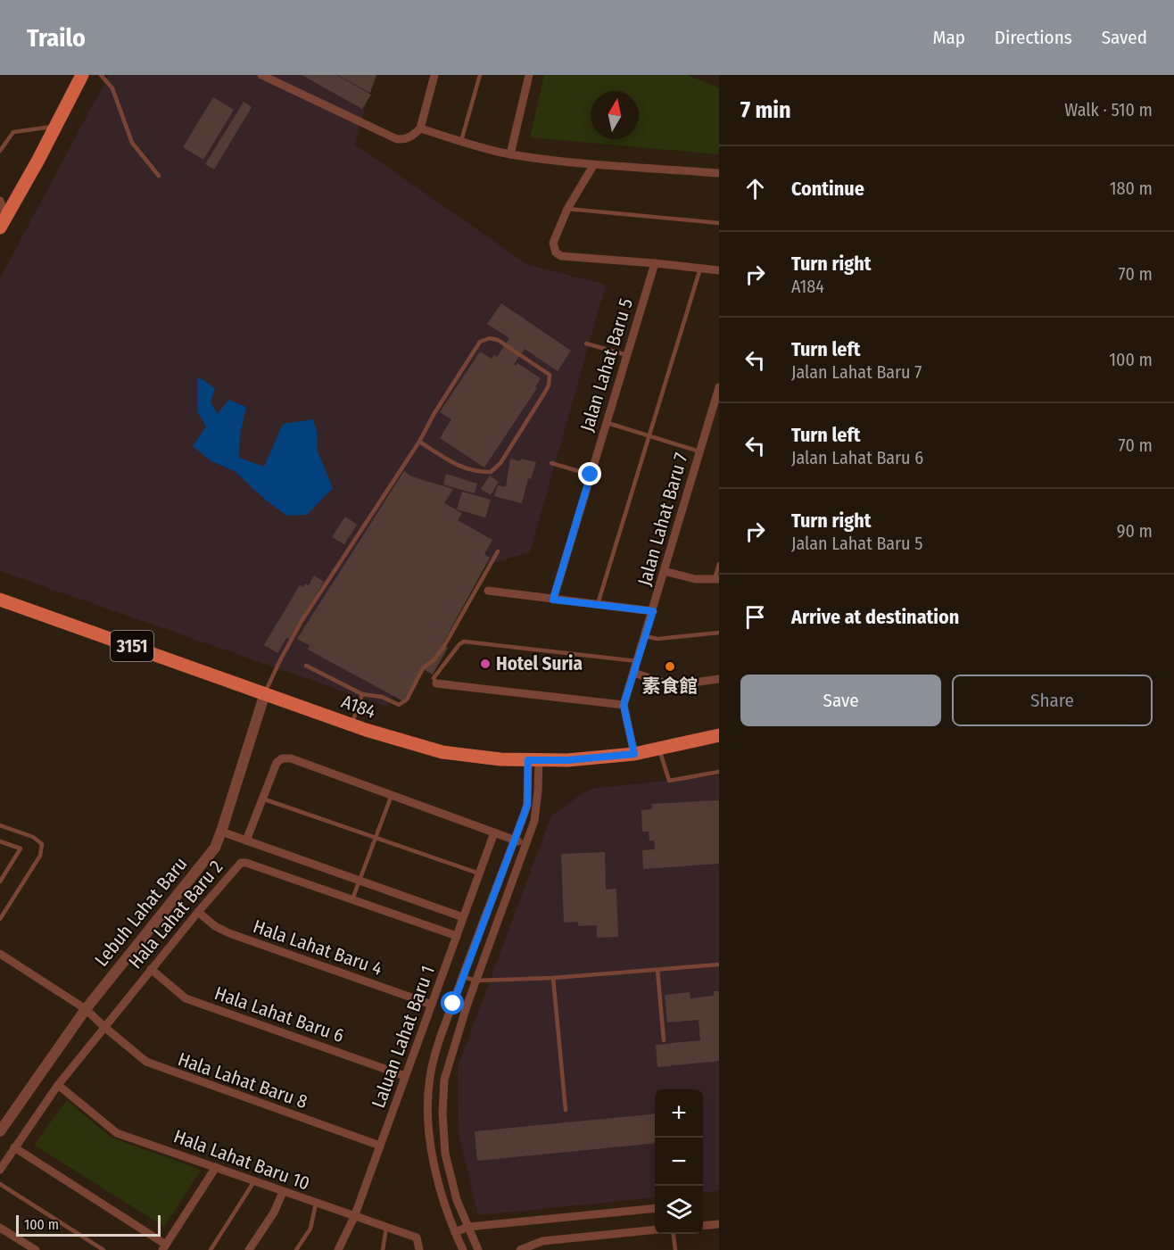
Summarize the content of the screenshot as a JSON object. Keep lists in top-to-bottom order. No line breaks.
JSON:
{"streets":{"main road":["3151","A184"],"street":["Jalan Lahat Baru 5","Jalan Lahat Baru 7","Lebuh Lahat Baru","Hala Lahat Baru 2","Hala Lahat Baru 4","Hala Lahat Baru 6","Laluan Lahat Baru 1","Hala Lahat Baru 8","Hala Lahat Baru 10"]},"crossings":[["Jalan Lahat Baru 7","A184"],["A184","Lebuh Lahat Baru"],["Lebuh Lahat Baru","Hala Lahat Baru 2"],["Lebuh Lahat Baru","Hala Lahat Baru 8"],["Hala Lahat Baru 2","Hala Lahat Baru 4"],["Hala Lahat Baru 2","Hala Lahat Baru 6"],["Hala Lahat Baru 2","Laluan Lahat Baru 1"],["Hala Lahat Baru 2","Hala Lahat Baru 8"],["Hala Lahat Baru 2","Hala Lahat Baru 10"],["Hala Lahat Baru 4","Laluan Lahat Baru 1"],["Hala Lahat Baru 6","Laluan Lahat Baru 1"],["Laluan Lahat Baru 1","Hala Lahat Baru 8"],["Laluan Lahat Baru 1","Hala Lahat Baru 10"]],"places":["Hotel Suria","素食館"],"scale_bar":"100 m","north":"top","page":{"header":"Trailo","nav":["Map","Directions","Saved"],"heading":["7 min","Walk · 510 m"],"list":[["Continue","180 m"],["Turn right","A184","70 m"],["Turn left","Jalan Lahat Baru 7","100 m"],["Turn left","Jalan Lahat Baru 6","70 m"],["Turn right","Jalan Lahat Baru 5","90 m"],"Arrive at destination"],"buttons":["Save","Share"],"map_buttons":["+","−"],"scale":"100 m"}}
